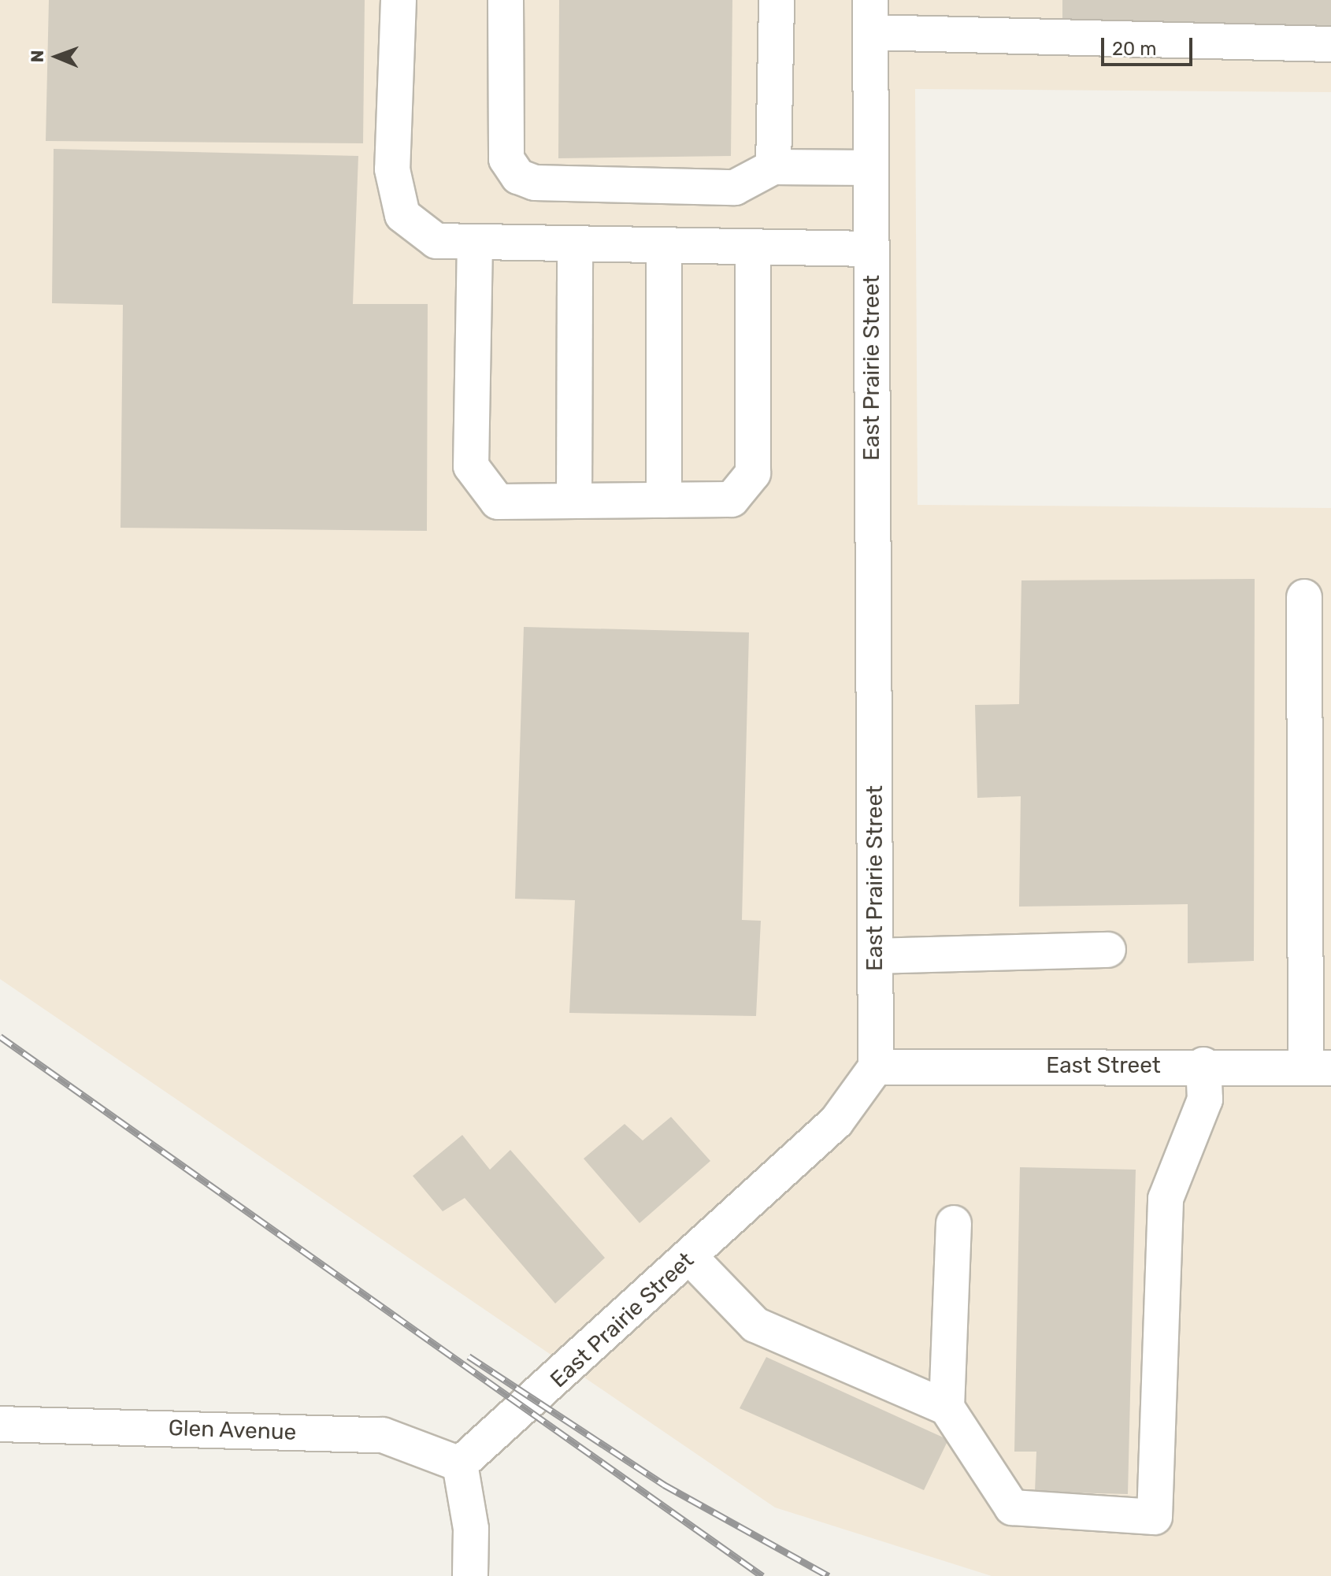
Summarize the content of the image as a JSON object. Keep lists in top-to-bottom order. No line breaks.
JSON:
{"streets":{"street":["East Prairie Street","East Street","Glen Avenue"]},"crossings":[["East Prairie Street","East Street"],["East Prairie Street","Glen Avenue"]],"scale_bar":"20 m","north":"left"}
